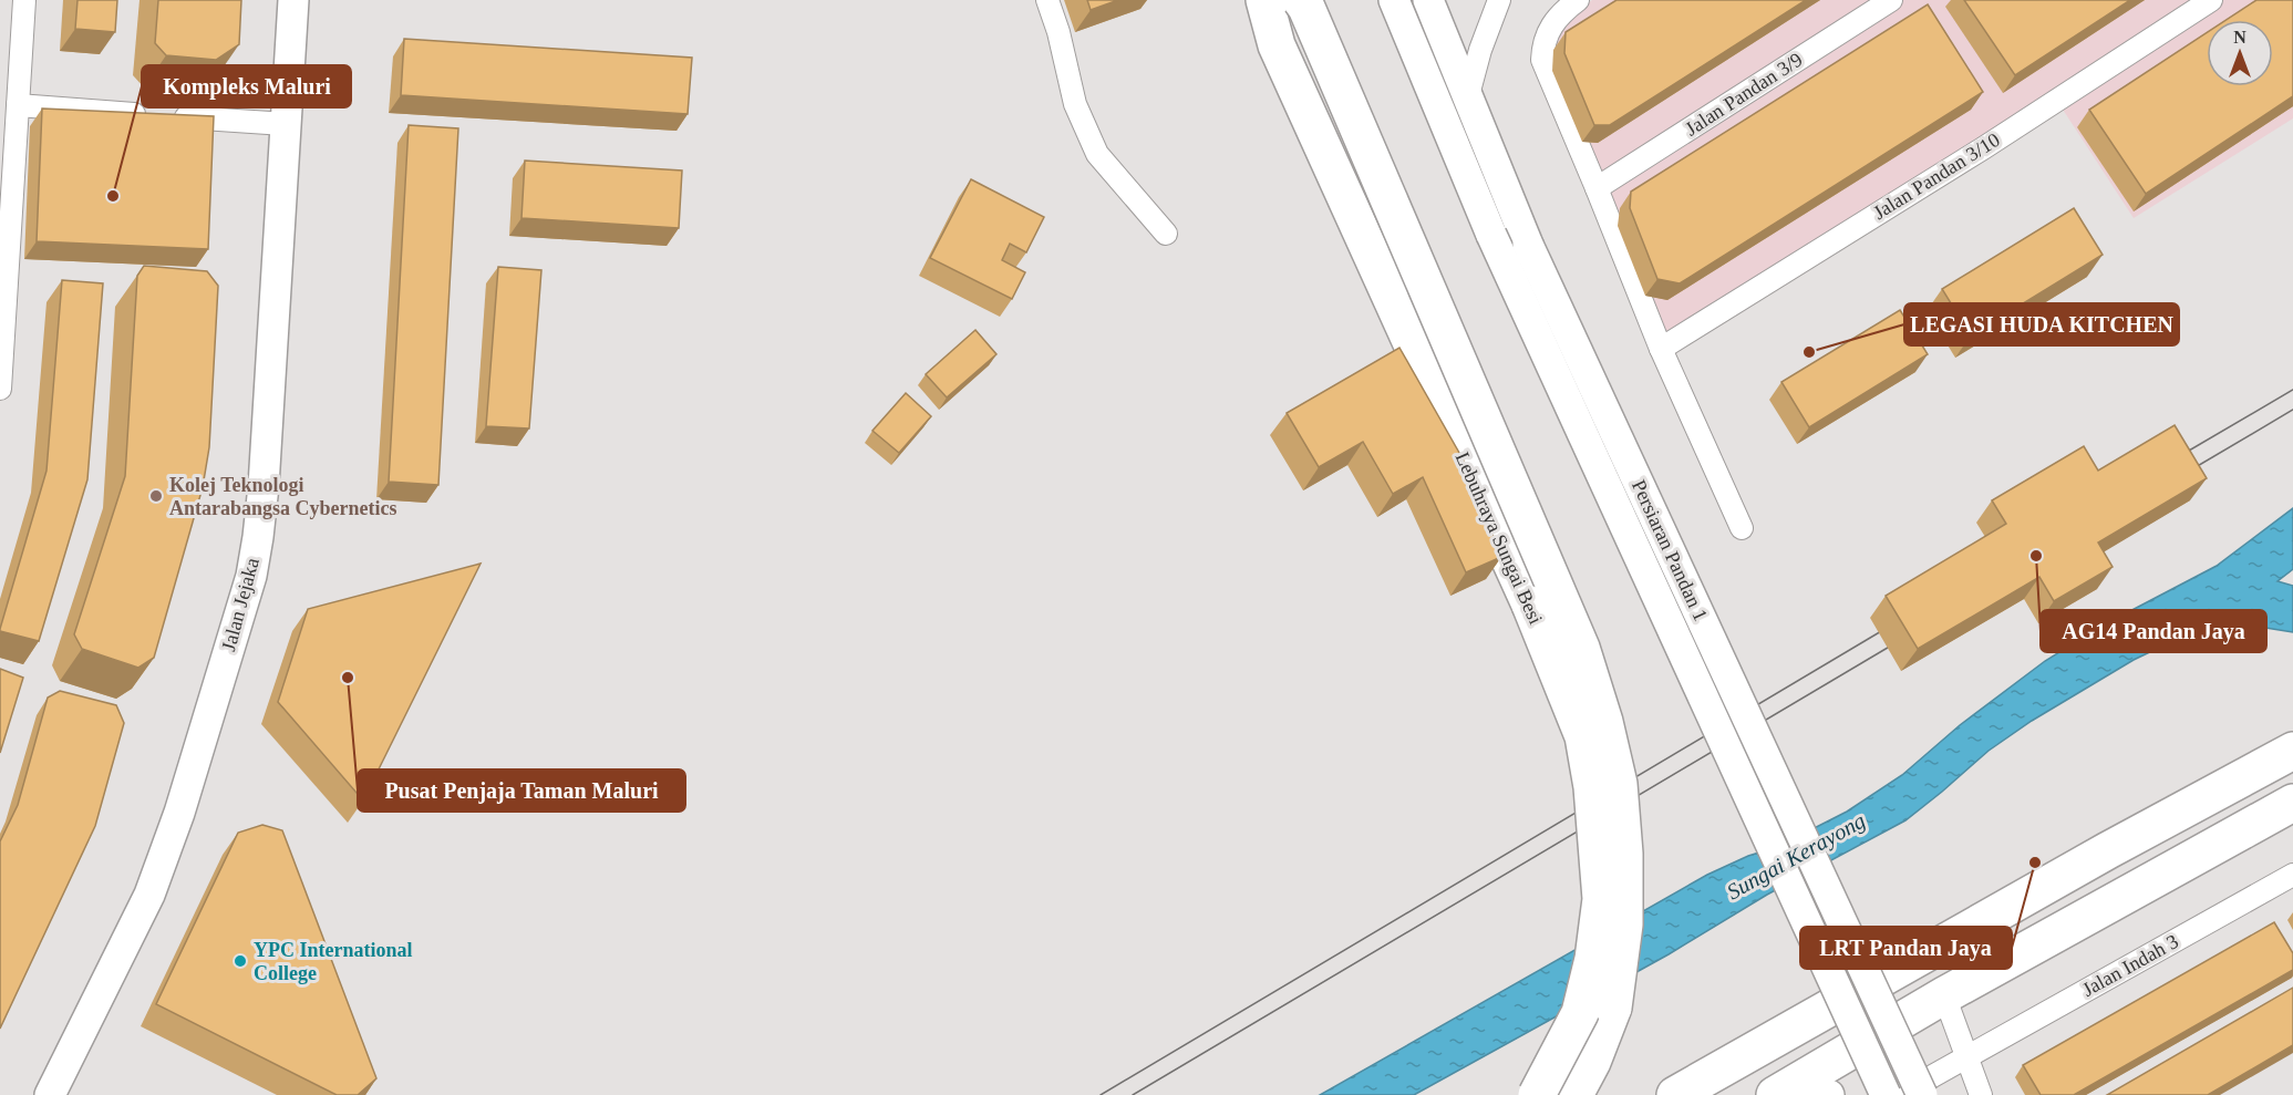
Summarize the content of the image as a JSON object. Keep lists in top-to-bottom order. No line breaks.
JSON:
{"streets":{"highway":["Lebuhraya Sungai Besi"],"street":["Jalan Pandan 3/9","Jalan Pandan 3/10","Persiaran Pandan 1","Jalan Jejaka","Jalan Indah 3"]},"water":["Sungai Kerayong"],"places":["Kompleks Maluri","LEGASI HUDA KITCHEN","Kolej Teknologi Antarabangsa Cybernetics","AG14 Pandan Jaya","Pusat Penjaja Taman Maluri","LRT Pandan Jaya","YPC International College"],"north":"top"}
